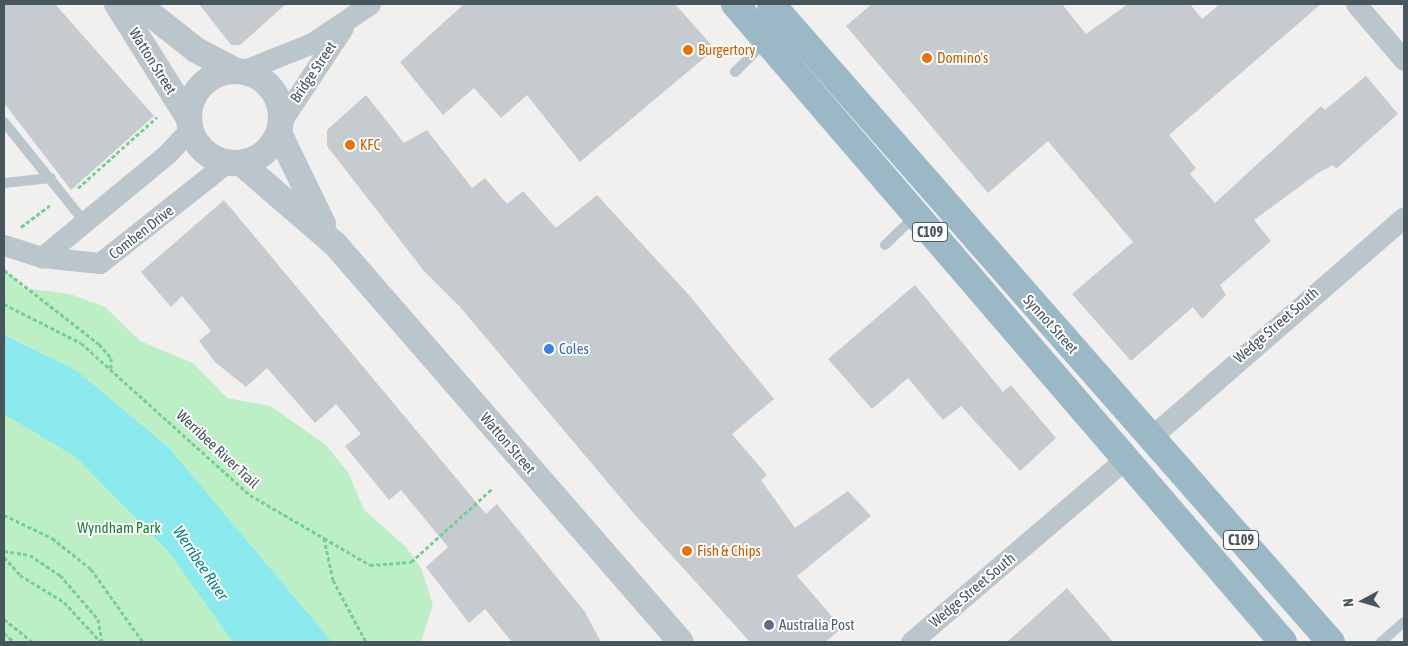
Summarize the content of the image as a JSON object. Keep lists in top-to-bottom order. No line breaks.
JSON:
{"streets":{"highway":["C109","Synnot Street"],"street":["Watton Street","Bridge Street","Comben Drive","Wedge Street South"],"path":["Werribee River Trail"]},"crossings":[["Watton Street","Bridge Street"],["Watton Street","Comben Drive"],["Bridge Street","Comben Drive"],["Synnot Street","Wedge Street South"]],"water":["Werribee River"],"parks":["Wyndham Park"],"places":["Burgertory","Domino's","KFC","Coles","Fish & Chips","Australia Post"],"north":"left"}
